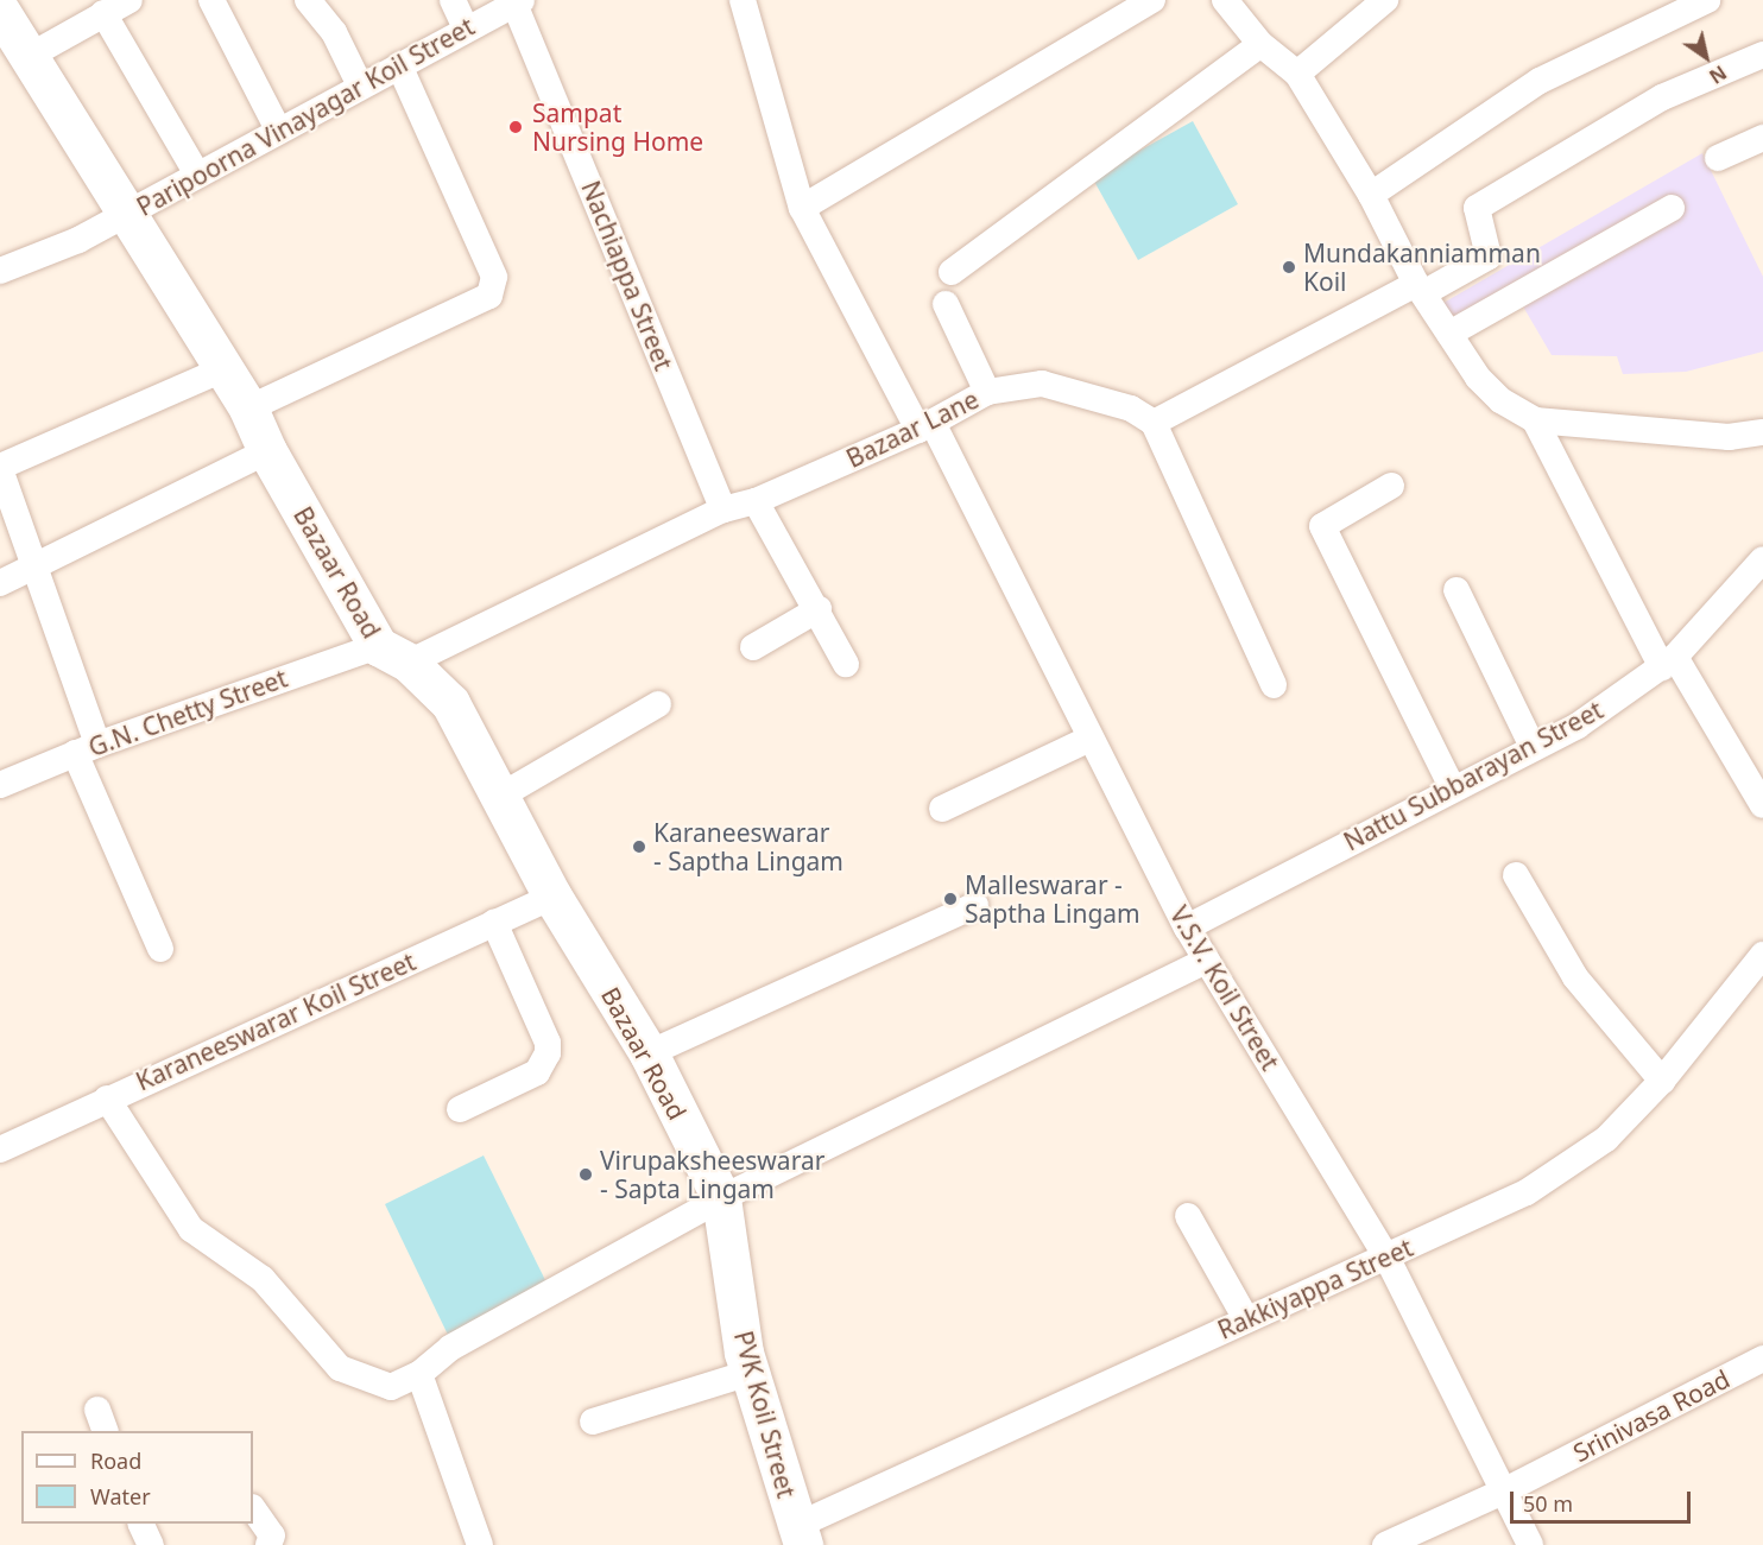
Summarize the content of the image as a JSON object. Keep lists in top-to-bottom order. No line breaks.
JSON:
{"streets":{"street":["Paripoorna Vinayagar Koil Street","Nachiappa Street","Bazaar Lane","Bazaar Road","G.N. Chetty Street","Nattu Subbarayan Street","V.S.V. Koil Street","Karaneeswarar Koil Street","Rakkiyappa Street","PVK Koil Street","Srinivasa Road"]},"crossings":[["Paripoorna Vinayagar Koil Street","Nachiappa Street"],["Paripoorna Vinayagar Koil Street","Bazaar Road"],["Nachiappa Street","Bazaar Lane"],["Bazaar Lane","Bazaar Road"],["Bazaar Lane","G.N. Chetty Street"],["Bazaar Lane","V.S.V. Koil Street"],["Bazaar Road","G.N. Chetty Street"],["Bazaar Road","Karaneeswarar Koil Street"],["Bazaar Road","PVK Koil Street"],["Nattu Subbarayan Street","V.S.V. Koil Street"],["V.S.V. Koil Street","Rakkiyappa Street"],["V.S.V. Koil Street","Srinivasa Road"],["Rakkiyappa Street","PVK Koil Street"]],"places":["Sampat Nursing Home","Mundakanniamman Koil","Karaneeswarar - Saptha Lingam","Malleswarar - Saptha Lingam","Virupaksheeswarar - Sapta Lingam"],"legend":["Road","Water"],"scale_bar":"50 m","north":"bottom right"}
